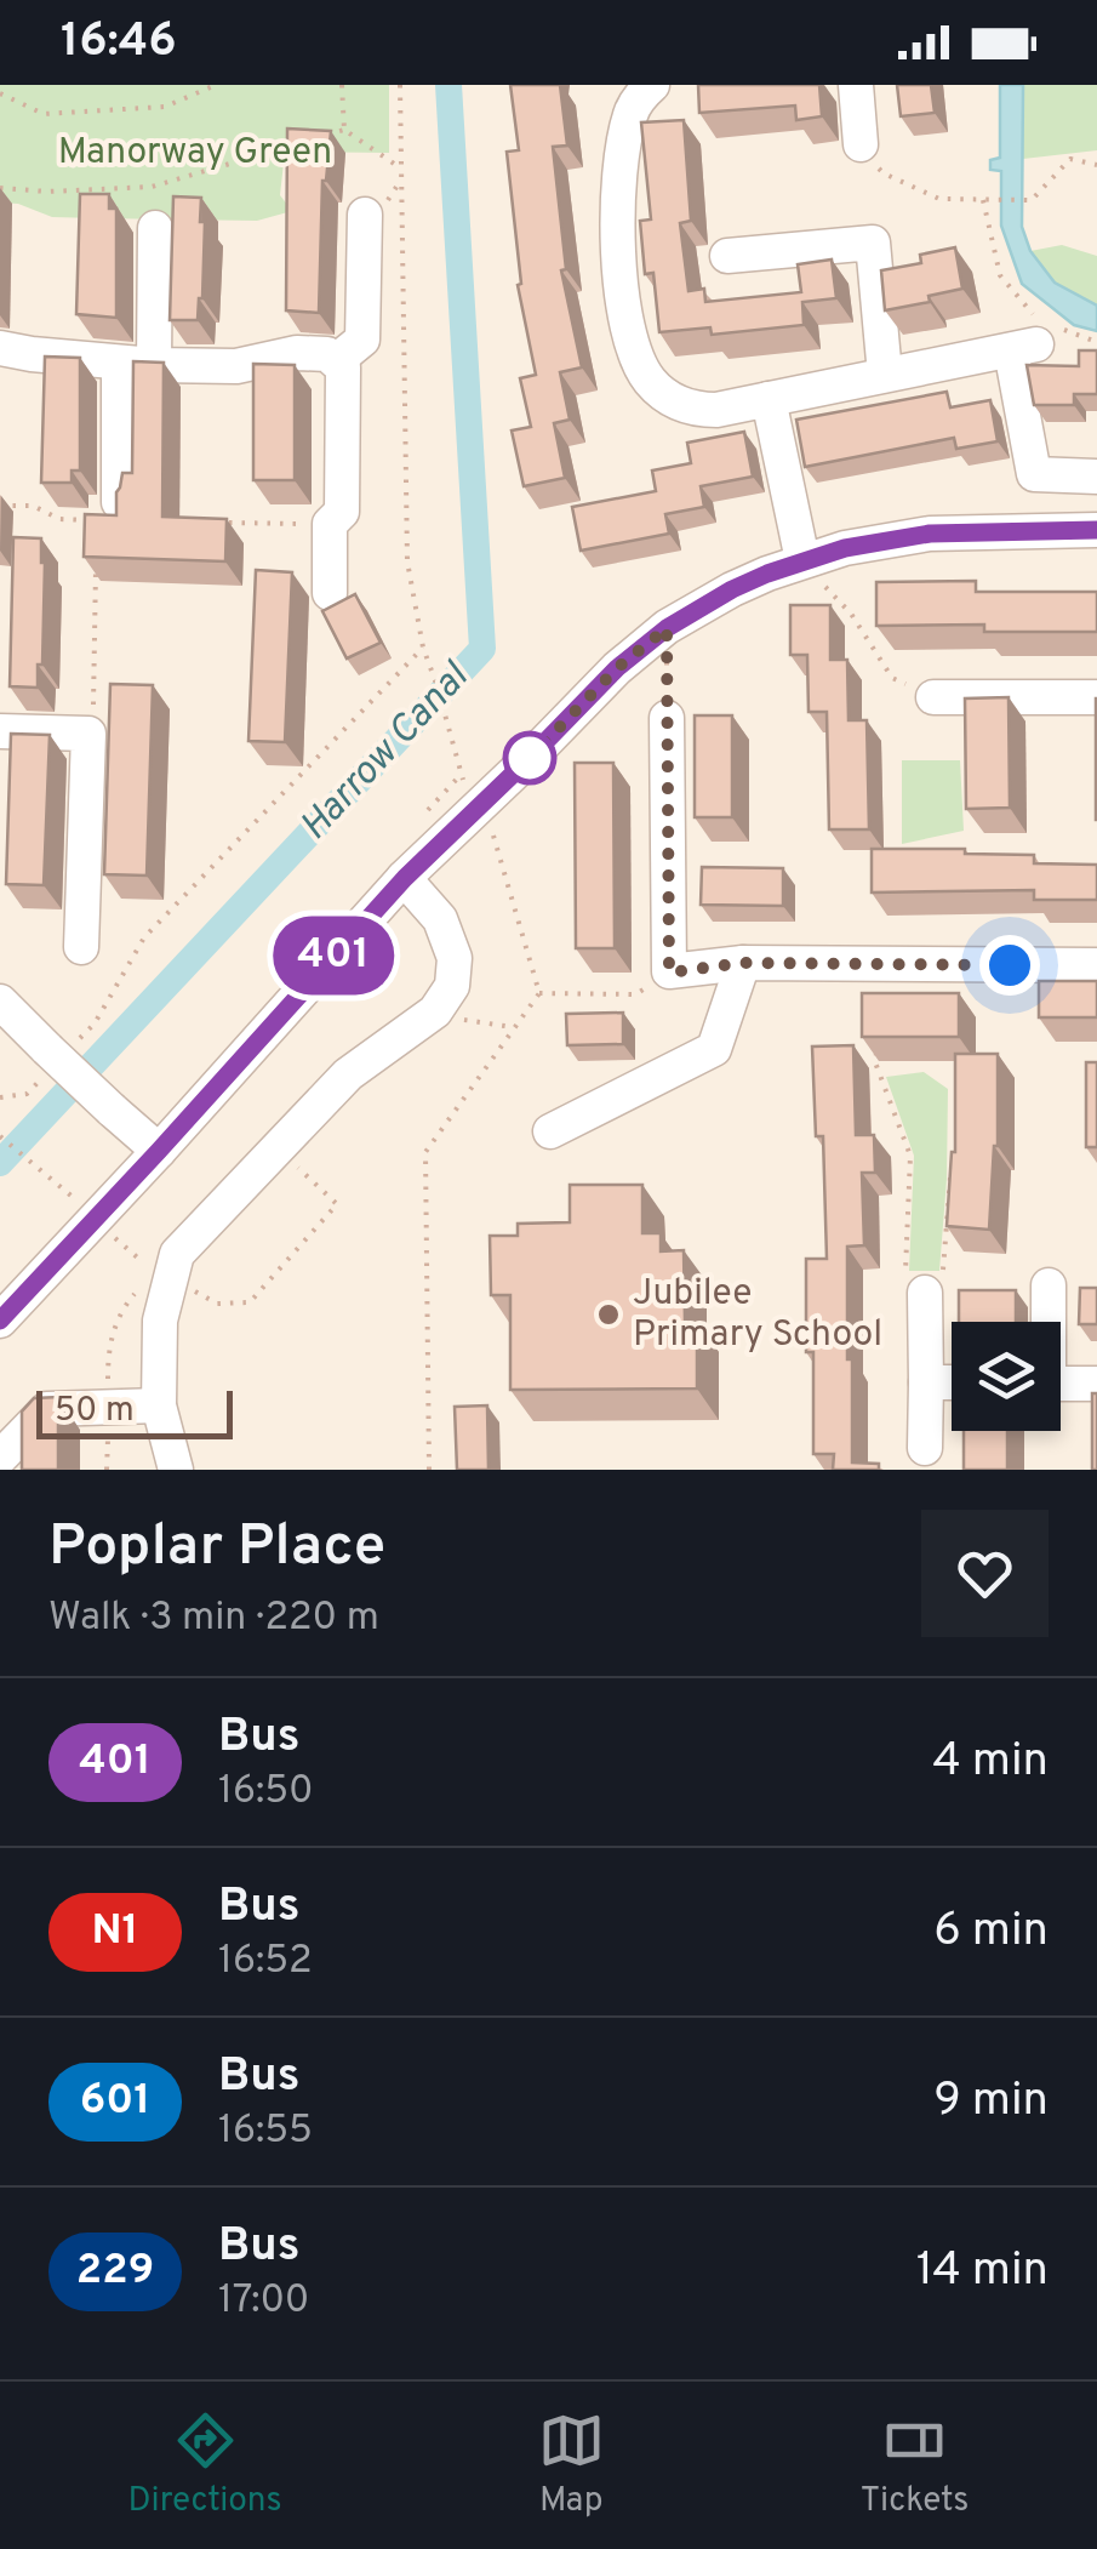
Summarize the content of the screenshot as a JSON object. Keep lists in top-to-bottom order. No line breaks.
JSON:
{"water":["Harrow Canal"],"parks":["Manorway Green"],"places":["Jubilee Primary School"],"lines":["bus line 401"],"scale_bar":"50 m","page":{"status":"16:46","on_map":"401","scale":"50 m","heading":["Poplar Place","Walk · 3 min · 220 m"],"list":[{"mark":"401","name":"Bus","note":"16:50","value":"4 min"},{"mark":"N1","name":"Bus","note":"16:52","value":"6 min"},{"mark":"601","name":"Bus","note":"16:55","value":"9 min"},{"mark":"229","name":"Bus","note":"17:00","value":"14 min"}],"tabs":["Directions","Map","Tickets"]}}
